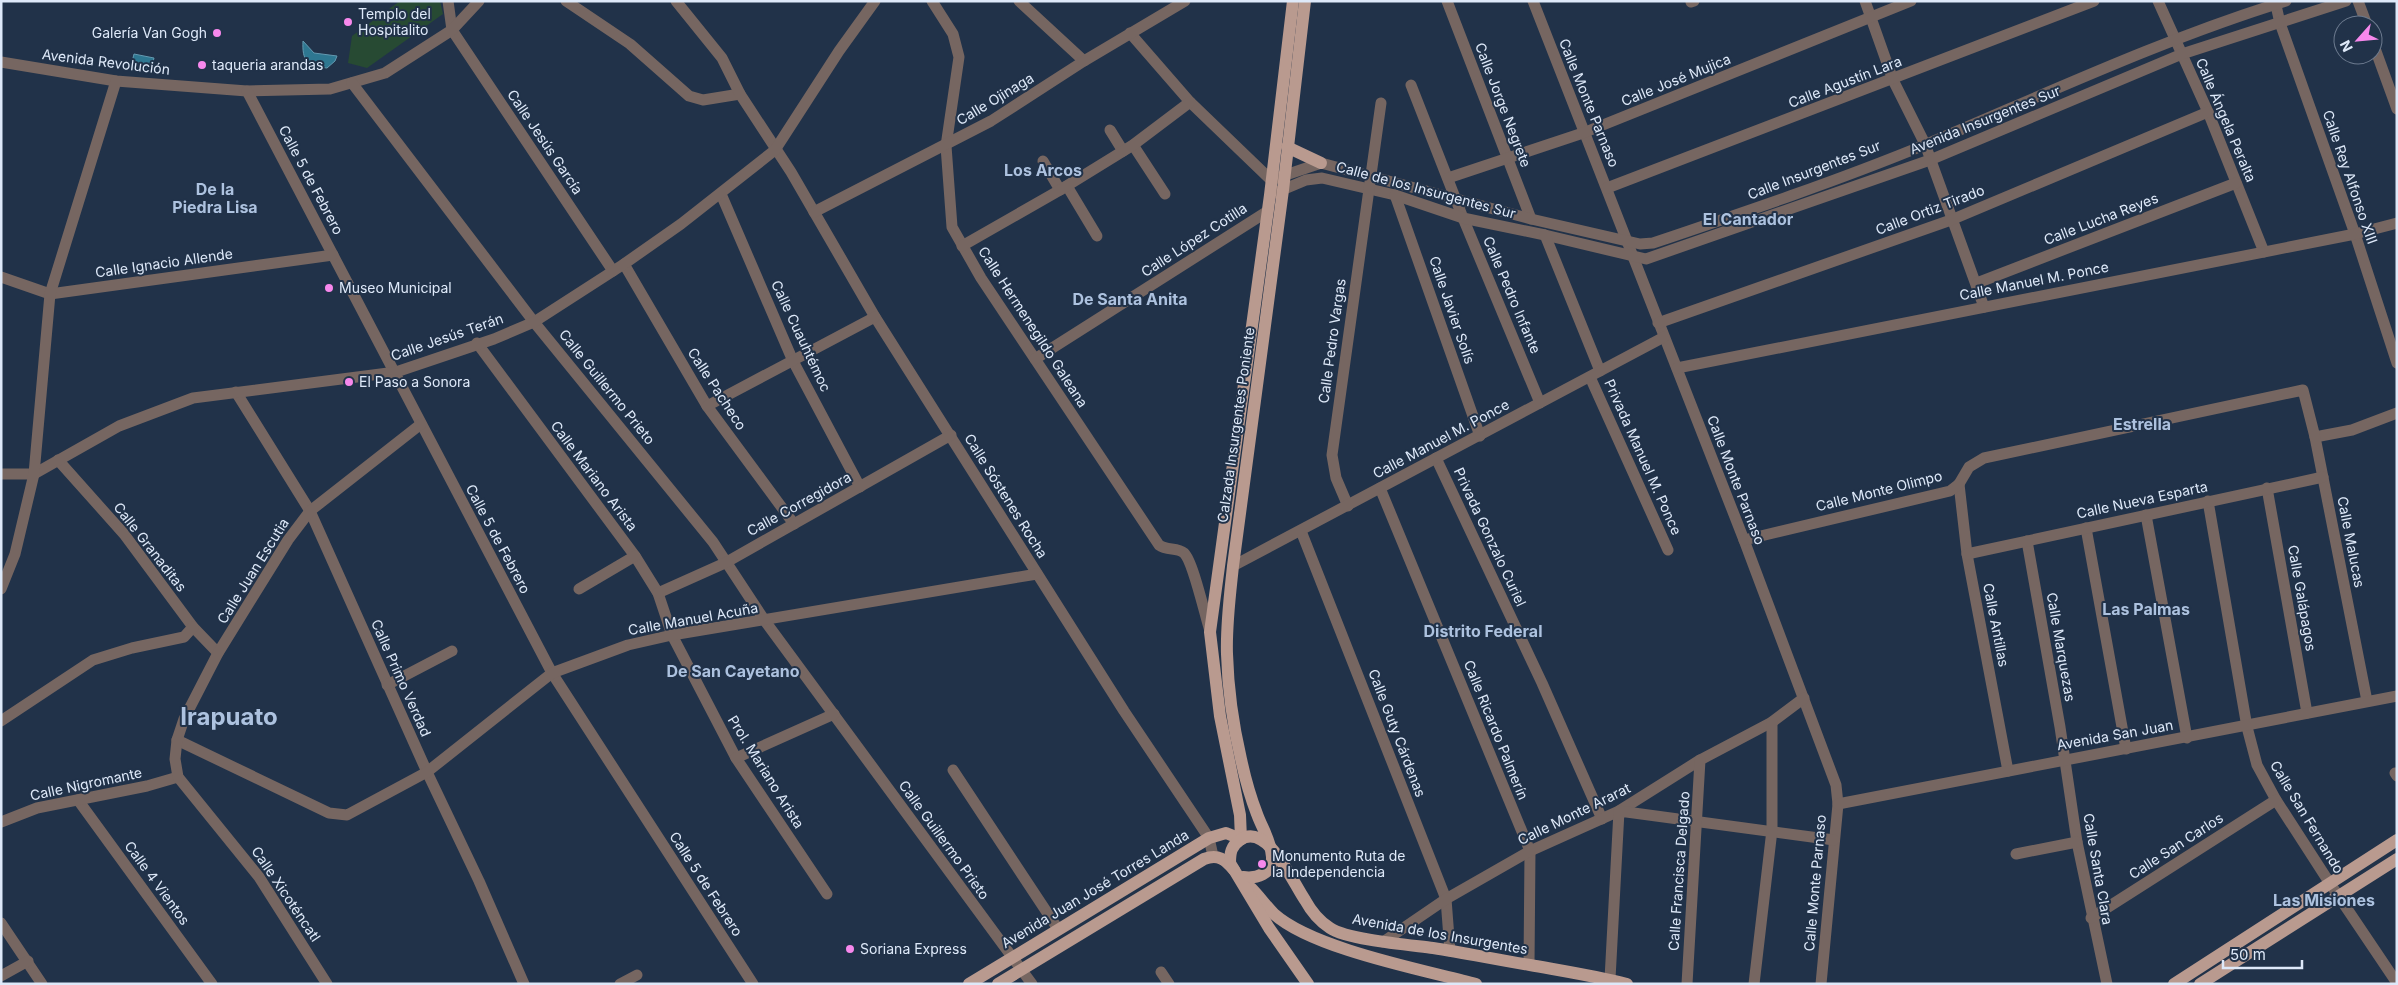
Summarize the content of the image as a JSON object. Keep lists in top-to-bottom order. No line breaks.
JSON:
{"streets":{"main road":["Calzada Insurgentes Poniente","Avenida Juan José Torres Landa","Avenida de los Insurgentes"],"street":["Avenida Revolución","Calle José Mujica","Calle Agustín Lara","Calle Ojinaga","Calle Monte Parnaso","Calle Jorge Negrete","Avenida Insurgentes Sur","Calle Ángela Peralta","Calle Jesús García","Calle Insurgentes Sur","Calle Rey Alfonso XIII","Calle 5 de Febrero","Calle de los Insurgentes Sur","Calle Ortiz Tirado","Calle Lucha Reyes","Calle López Cotilla","Calle Ignacio Allende","Calle Manuel M. Ponce","Calle Pedro Infante","Calle Javier Solís","Calle Hermenegildo Galeana","Calle Cuauhtémoc","Calle Jesús Terán","Calle Pedro Vargas","Calle Guillermo Prieto","Calle Pacheco","Privada Manuel M. Ponce","Calle Mariano Arista","Calle Monte Olimpo","Calle Sóstenes Rocha","Calle Nueva Esparta","Calle Corregidora","Privada Gonzalo Curiel","Calle Malucas","Calle Granaditas","Calle Juan Escutia","Calle Galápagos","Calle Manuel Acuña","Calle Antillas","Calle Marquezas","Calle Primo Verdad","Calle Ricardo Palmerín","Calle Guty Cárdenas","Avenida San Juan","Prol. Mariano Arista","Calle Nigromante","Calle Monte Ararat","Calle San Fernando","Calle San Carlos","Calle Santa Clara","Calle Francisca Delgado","Calle 4 Vientos","Calle Xicoténcatl"]},"crossings":[["Avenida Revolución","Calle Jesús García"],["Avenida Revolución","Calle 5 de Febrero"],["Avenida Revolución","Calle Guillermo Prieto"],["Calle José Mujica","Calle Monte Parnaso"],["Calle José Mujica","Calle Jorge Negrete"],["Calle José Mujica","Calle Pedro Infante"],["Calle Agustín Lara","Calle Monte Parnaso"],["Calle Ojinaga","Calle Hermenegildo Galeana"],["Calle Ojinaga","Calle Sóstenes Rocha"],["Calle Monte Parnaso","Avenida Insurgentes Sur"],["Calle Monte Parnaso","Calle Insurgentes Sur"],["Calle Monte Parnaso","Calle de los Insurgentes Sur"],["Calle Monte Parnaso","Calle Ortiz Tirado"],["Calle Monte Parnaso","Calle Manuel M. Ponce"],["Calle Monte Parnaso","Calle Monte Olimpo"],["Calle Monte Parnaso","Avenida San Juan"],["Calle Monte Parnaso","Calle Monte Ararat"],["Calle Jorge Negrete","Calle de los Insurgentes Sur"],["Avenida Insurgentes Sur","Calle Ángela Peralta"],["Avenida Insurgentes Sur","Calle Rey Alfonso XIII"],["Avenida Insurgentes Sur","Calle de los Insurgentes Sur"],["Calle Ángela Peralta","Calle Insurgentes Sur"],["Calle Ángela Peralta","Calle Ortiz Tirado"],["Calle Ángela Peralta","Calle Lucha Reyes"],["Calle Ángela Peralta","Calle Manuel M. Ponce"],["Calle Jesús García","Calle Jesús Terán"],["Calle Insurgentes Sur","Calle Rey Alfonso XIII"],["Calle Insurgentes Sur","Calle de los Insurgentes Sur"],["Calle Rey Alfonso XIII","Calle Manuel M. Ponce"],["Calle 5 de Febrero","Calle Ignacio Allende"],["Calle 5 de Febrero","Calle Jesús Terán"],["Calle 5 de Febrero","Calle Juan Escutia"],["Calle 5 de Febrero","Calle Manuel Acuña"],["Calle de los Insurgentes Sur","Calle Pedro Infante"],["Calle de los Insurgentes Sur","Calle Javier Solís"],["Calle de los Insurgentes Sur","Calle Pedro Vargas"],["Calle de los Insurgentes Sur","Calzada Insurgentes Poniente"],["Calle López Cotilla","Calle Hermenegildo Galeana"],["Calle López Cotilla","Calzada Insurgentes Poniente"],["Calle Manuel M. Ponce","Calle Pedro Infante"],["Calle Manuel M. Ponce","Calle Javier Solís"],["Calle Manuel M. Ponce","Calle Pedro Vargas"],["Calle Manuel M. Ponce","Calzada Insurgentes Poniente"],["Calle Manuel M. Ponce","Privada Manuel M. Ponce"],["Calle Manuel M. Ponce","Privada Gonzalo Curiel"],["Calle Manuel M. Ponce","Calle Ricardo Palmerín"],["Calle Manuel M. Ponce","Calle Guty Cárdenas"],["Calle Hermenegildo Galeana","Calzada Insurgentes Poniente"],["Calle Cuauhtémoc","Calle Jesús Terán"],["Calle Cuauhtémoc","Calle Corregidora"],["Calle Jesús Terán","Calle Guillermo Prieto"],["Calle Jesús Terán","Calle Pacheco"],["Calle Jesús Terán","Calle Mariano Arista"],["Calle Jesús Terán","Calle Sóstenes Rocha"],["Calle Jesús Terán","Calle Granaditas"],["Calle Jesús Terán","Calle Primo Verdad"],["Calle Guillermo Prieto","Calle Corregidora"],["Calle Guillermo Prieto","Calle Manuel Acuña"],["Calle Guillermo Prieto","Avenida Juan José Torres Landa"],["Calle Pacheco","Calle Corregidora"],["Calzada Insurgentes Poniente","Avenida Juan José Torres Landa"],["Calzada Insurgentes Poniente","Avenida de los Insurgentes"],["Calle Mariano Arista","Calle Corregidora"],["Calle Mariano Arista","Calle Manuel Acuña"],["Calle Mariano Arista","Prol. Mariano Arista"],["Calle Monte Olimpo","Calle Malucas"],["Calle Monte Olimpo","Calle Antillas"],["Calle Sóstenes Rocha","Calle Corregidora"],["Calle Sóstenes Rocha","Calle Manuel Acuña"],["Calle Sóstenes Rocha","Avenida Juan José Torres Landa"],["Calle Nueva Esparta","Calle Malucas"],["Calle Nueva Esparta","Calle Galápagos"],["Calle Nueva Esparta","Calle Antillas"],["Calle Nueva Esparta","Calle Marquezas"],["Calle Nueva Esparta","Calle San Fernando"],["Privada Gonzalo Curiel","Calle Monte Ararat"],["Calle Malucas","Avenida San Juan"],["Calle Granaditas","Calle Juan Escutia"],["Calle Juan Escutia","Calle Manuel Acuña"],["Calle Juan Escutia","Calle Primo Verdad"],["Calle Juan Escutia","Calle Nigromante"],["Calle Juan Escutia","Calle Xicoténcatl"],["Calle Galápagos","Avenida San Juan"],["Calle Manuel Acuña","Calle Primo Verdad"],["Calle Manuel Acuña","Prol. Mariano Arista"],["Calle Antillas","Avenida San Juan"],["Calle Marquezas","Avenida San Juan"],["Calle Marquezas","Calle Santa Clara"],["Calle Ricardo Palmerín","Calle Monte Ararat"],["Calle Ricardo Palmerín","Avenida de los Insurgentes"],["Calle Guty Cárdenas","Calle Monte Ararat"],["Calle Guty Cárdenas","Avenida de los Insurgentes"],["Avenida San Juan","Calle San Fernando"],["Avenida San Juan","Calle Santa Clara"],["Calle Nigromante","Calle 4 Vientos"],["Calle Nigromante","Calle Xicoténcatl"],["Calle Monte Ararat","Calle Francisca Delgado"],["Calle Monte Ararat","Avenida de los Insurgentes"],["Calle San Fernando","Calle San Carlos"],["Calle San Carlos","Calle Santa Clara"],["Avenida Juan José Torres Landa","Avenida de los Insurgentes"]],"districts":["Los Arcos","De la Piedra Lisa","El Cantador","De Santa Anita","Estrella","Las Palmas","Distrito Federal","De San Cayetano","Irapuato","Las Misiones"],"places":["Templo del Hospitalito","Galería Van Gogh","taqueria arandas","Museo Municipal","El Paso a Sonora","Monumento Ruta de la Independencia","Soriana Express"],"scale_bar":"50 m","north":"bottom left"}
